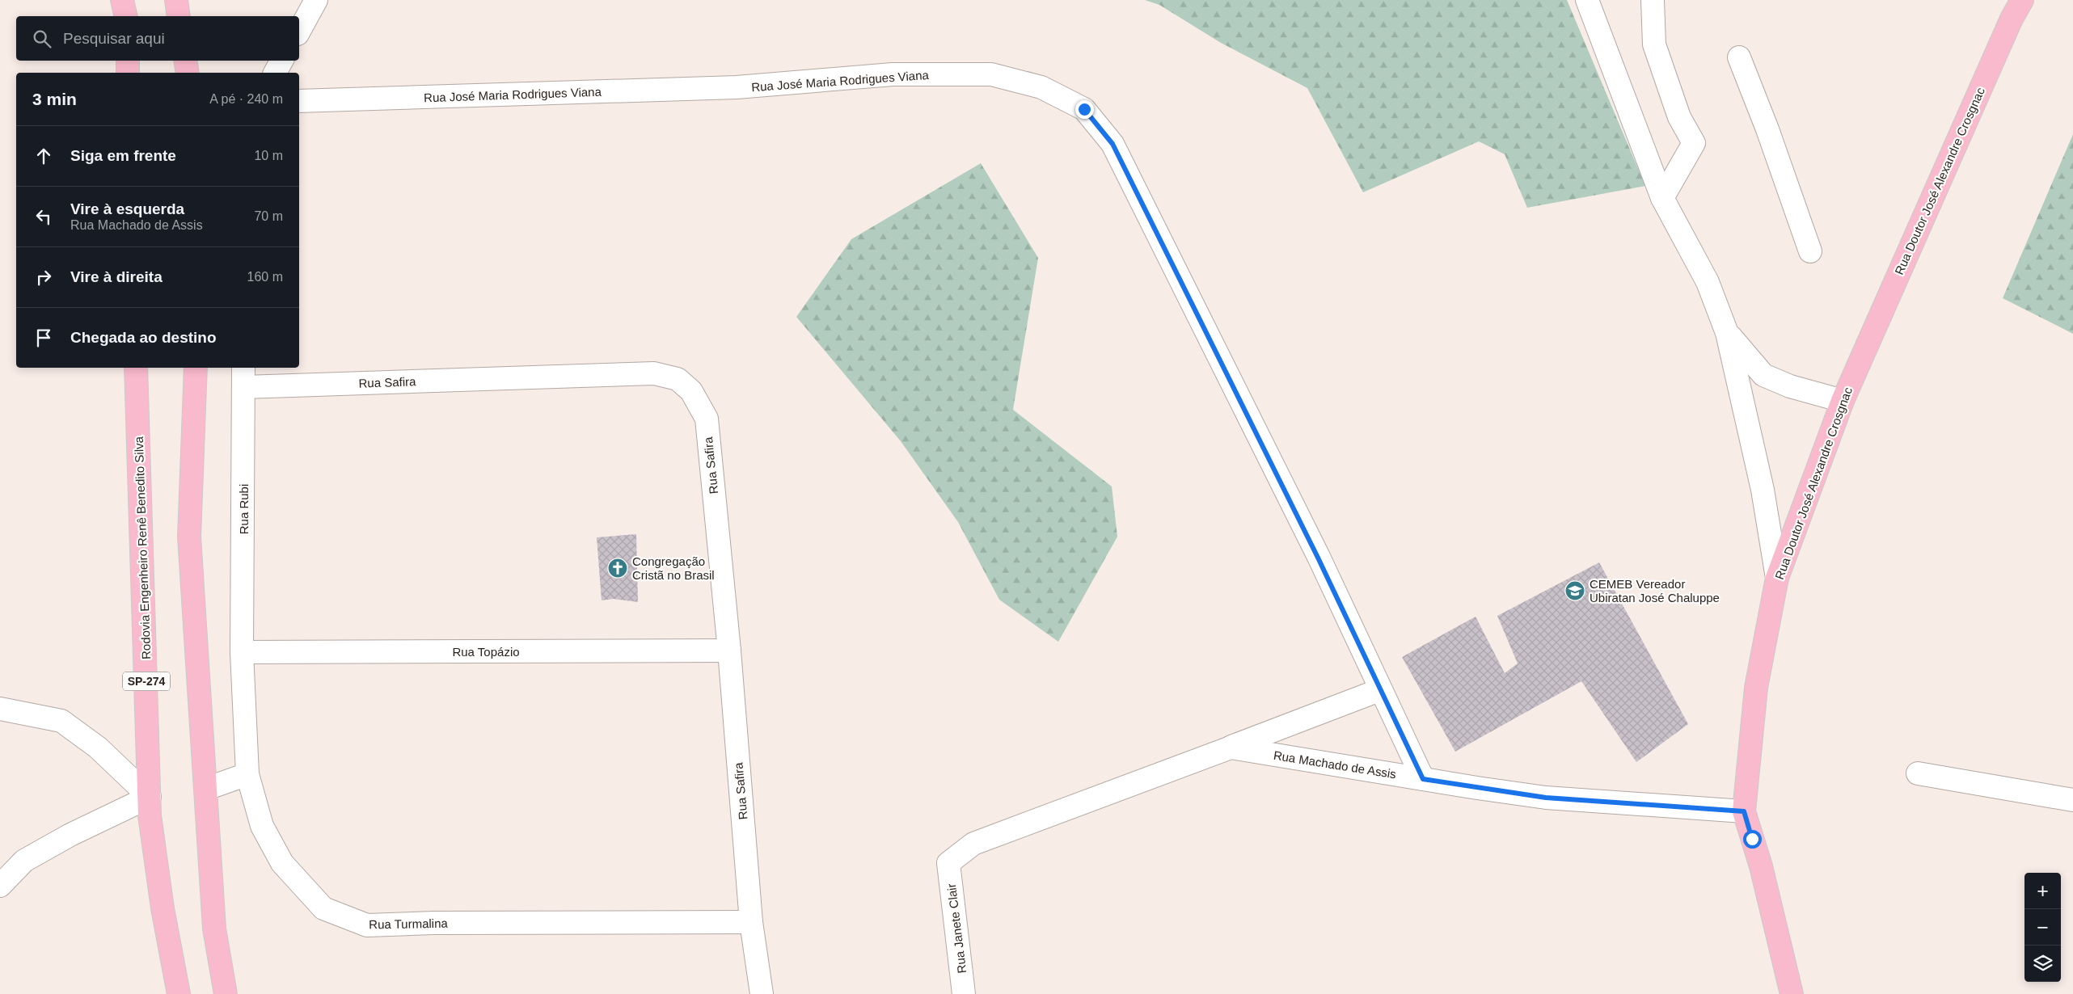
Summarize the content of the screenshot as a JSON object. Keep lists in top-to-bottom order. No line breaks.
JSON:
{"streets":{"main road":["Rua Doutor José Alexandre Crosgnac","Rodovia Engenheiro Renê Benedito Silva","SP-274"],"street":["Rua José Maria Rodrigues Viana","Rua Safira","Rua Rubi","Rua Topázio","Rua Machado de Assis","Rua Turmalina","Rua Janete Clair"]},"crossings":[["Rua José Maria Rodrigues Viana","Rua Machado de Assis"],["Rua Doutor José Alexandre Crosgnac","Rua Machado de Assis"],["Rua Safira","Rua Rubi"],["Rua Safira","Rua Topázio"],["Rua Safira","Rua Turmalina"],["Rua Rubi","Rua Topázio"],["Rua Rubi","Rua Turmalina"],["Rua Topázio","Rua Turmalina"],["Rua Machado de Assis","Rua Janete Clair"]],"places":{"church":["Congregação Cristã no Brasil"],"school or university":["CEMEB Vereador Ubiratan José Chaluppe"]},"page":{"search":"Pesquisar aqui","heading":["3 min","A pé · 240 m"],"list":[["Siga em frente","10 m"],["Vire à esquerda","Rua Machado de Assis","70 m"],["Vire à direita","160 m"],"Chegada ao destino"],"map_buttons":["+","−"]}}
